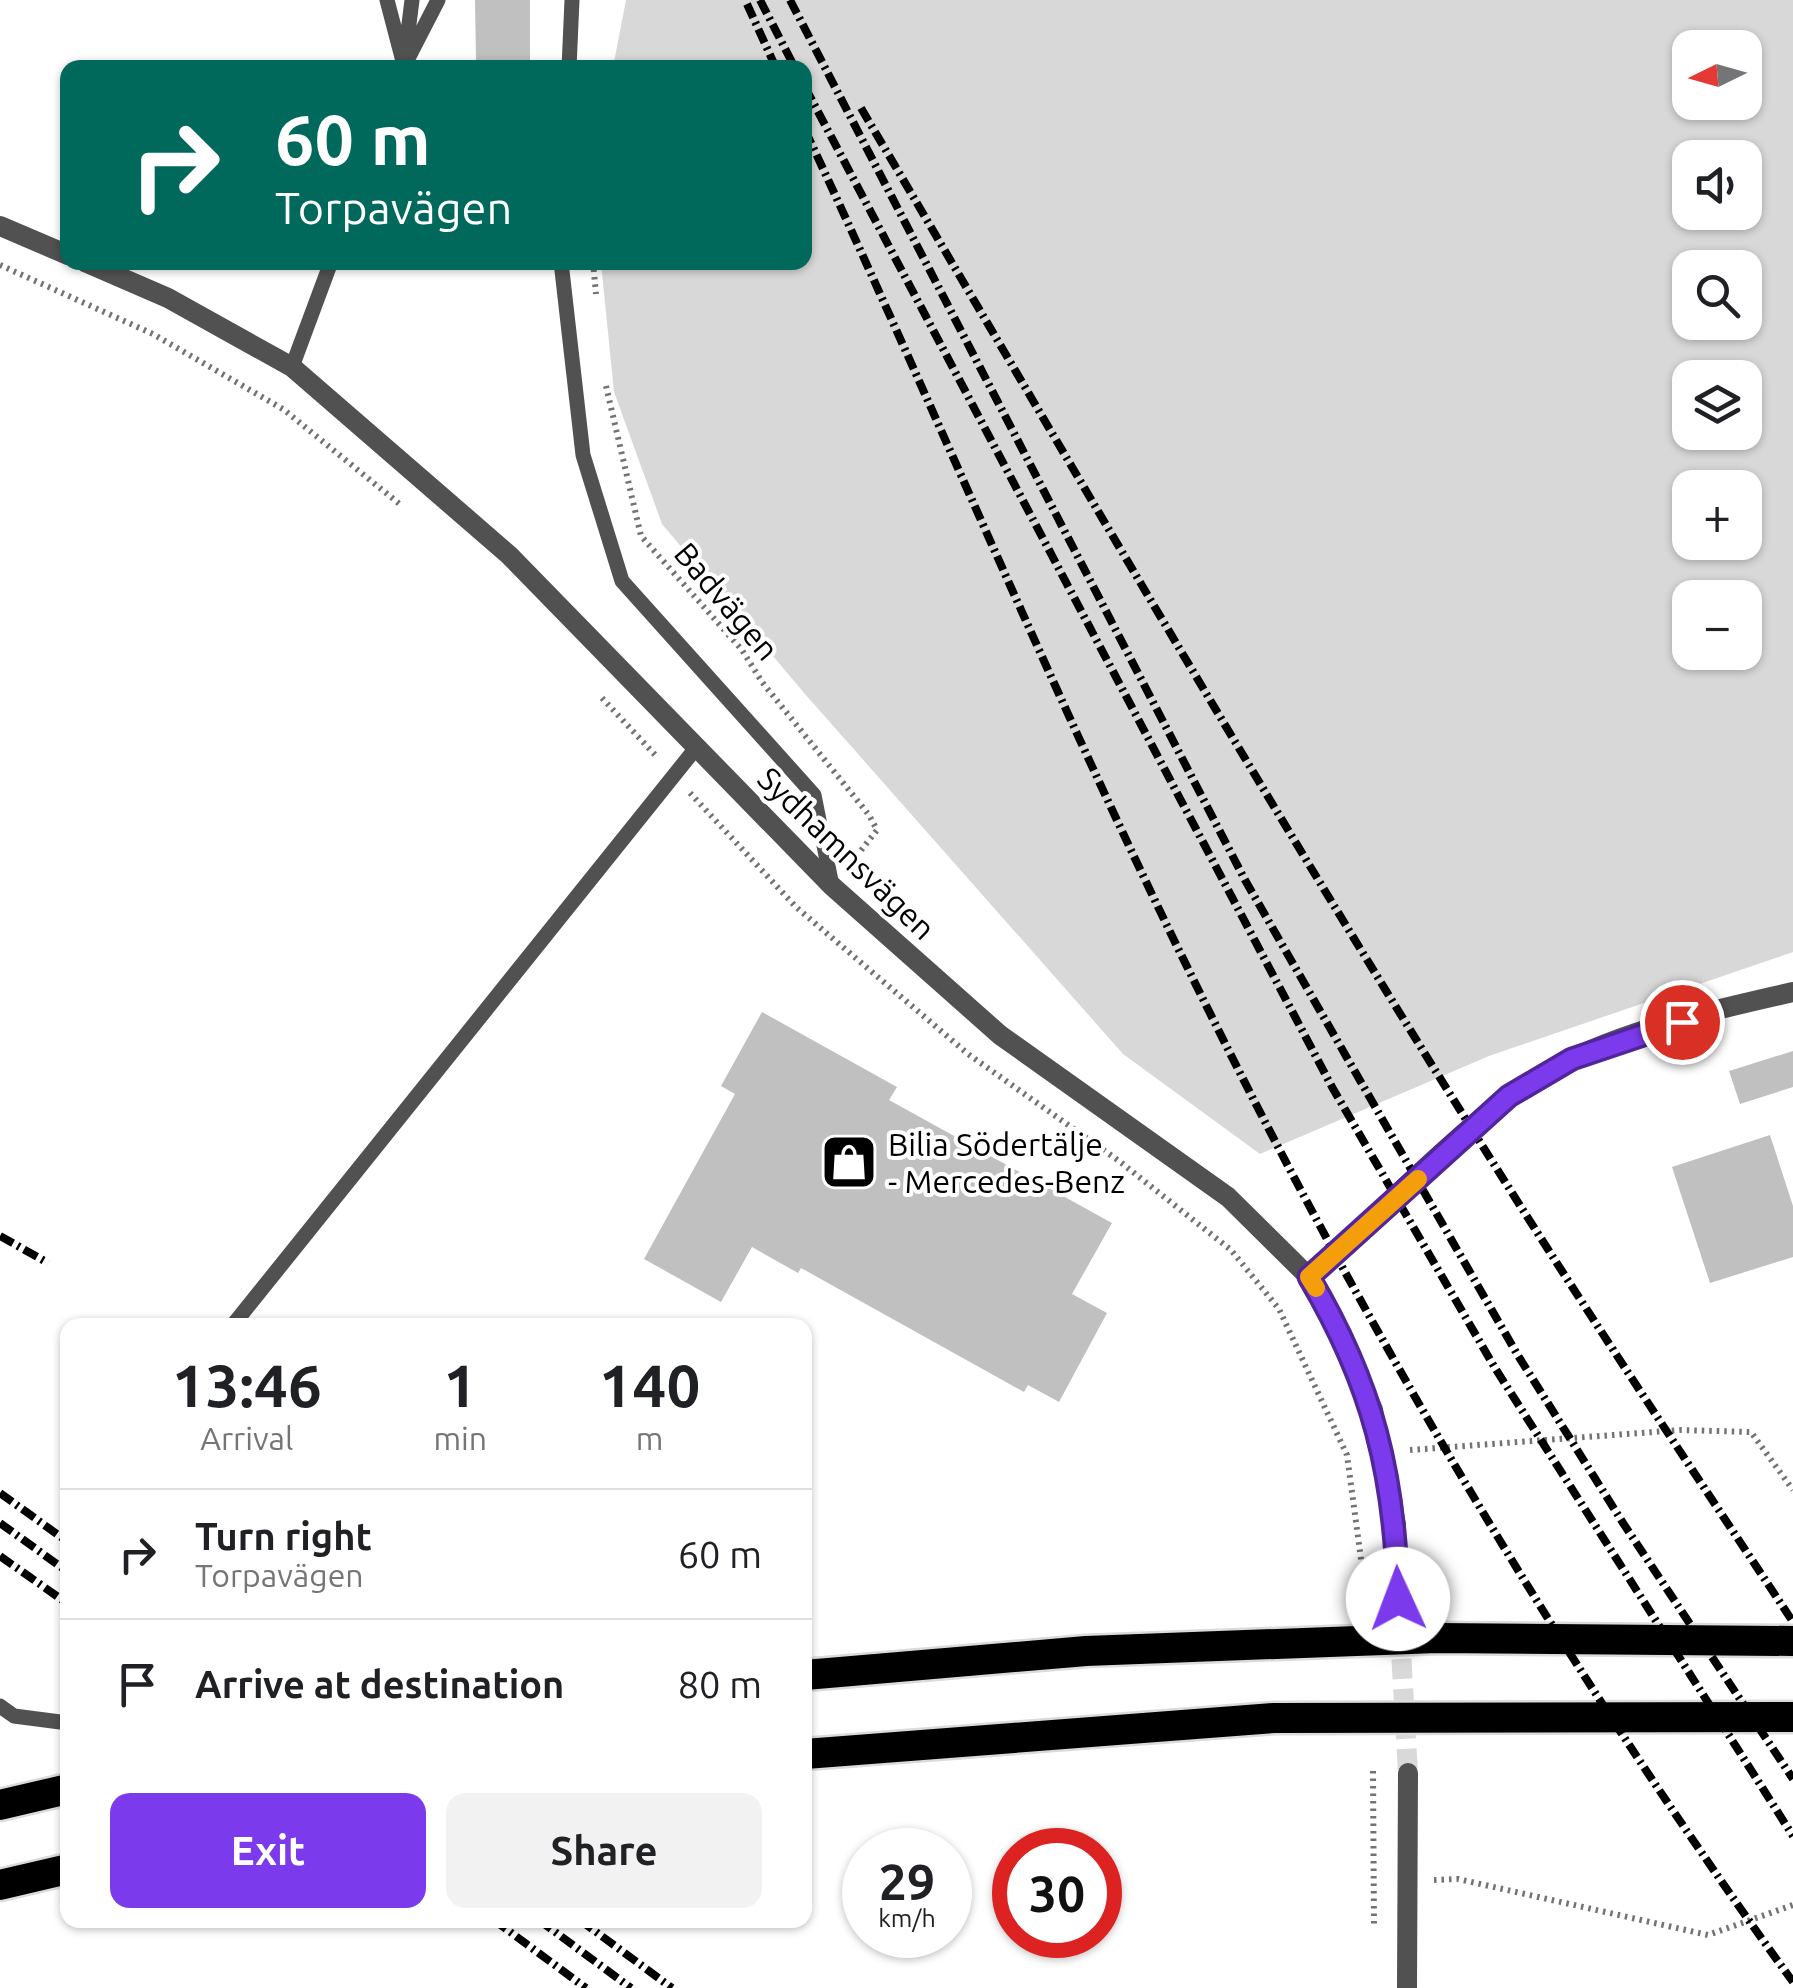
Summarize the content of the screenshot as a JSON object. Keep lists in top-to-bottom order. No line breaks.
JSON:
{"streets":{"street":["Sydhamnsvägen"],"path":["Badvägen"]},"crossings":[["Badvägen","Sydhamnsvägen"]],"places":{"shop":["Bilia Södertälje - Mercedes-Benz"]},"north":"left","page":{"map_buttons":["+","−"],"turn":["60 m","Torpavägen"],"eta":["13:46","Arrival","1","min","140","m"],"list":[{"name":"Turn right","note":"Torpavägen","value":"60 m"},{"name":"Arrive at destination","value":"80 m"}],"buttons":["Exit","Share"],"speed":"29 km/h","limit":"30"}}
